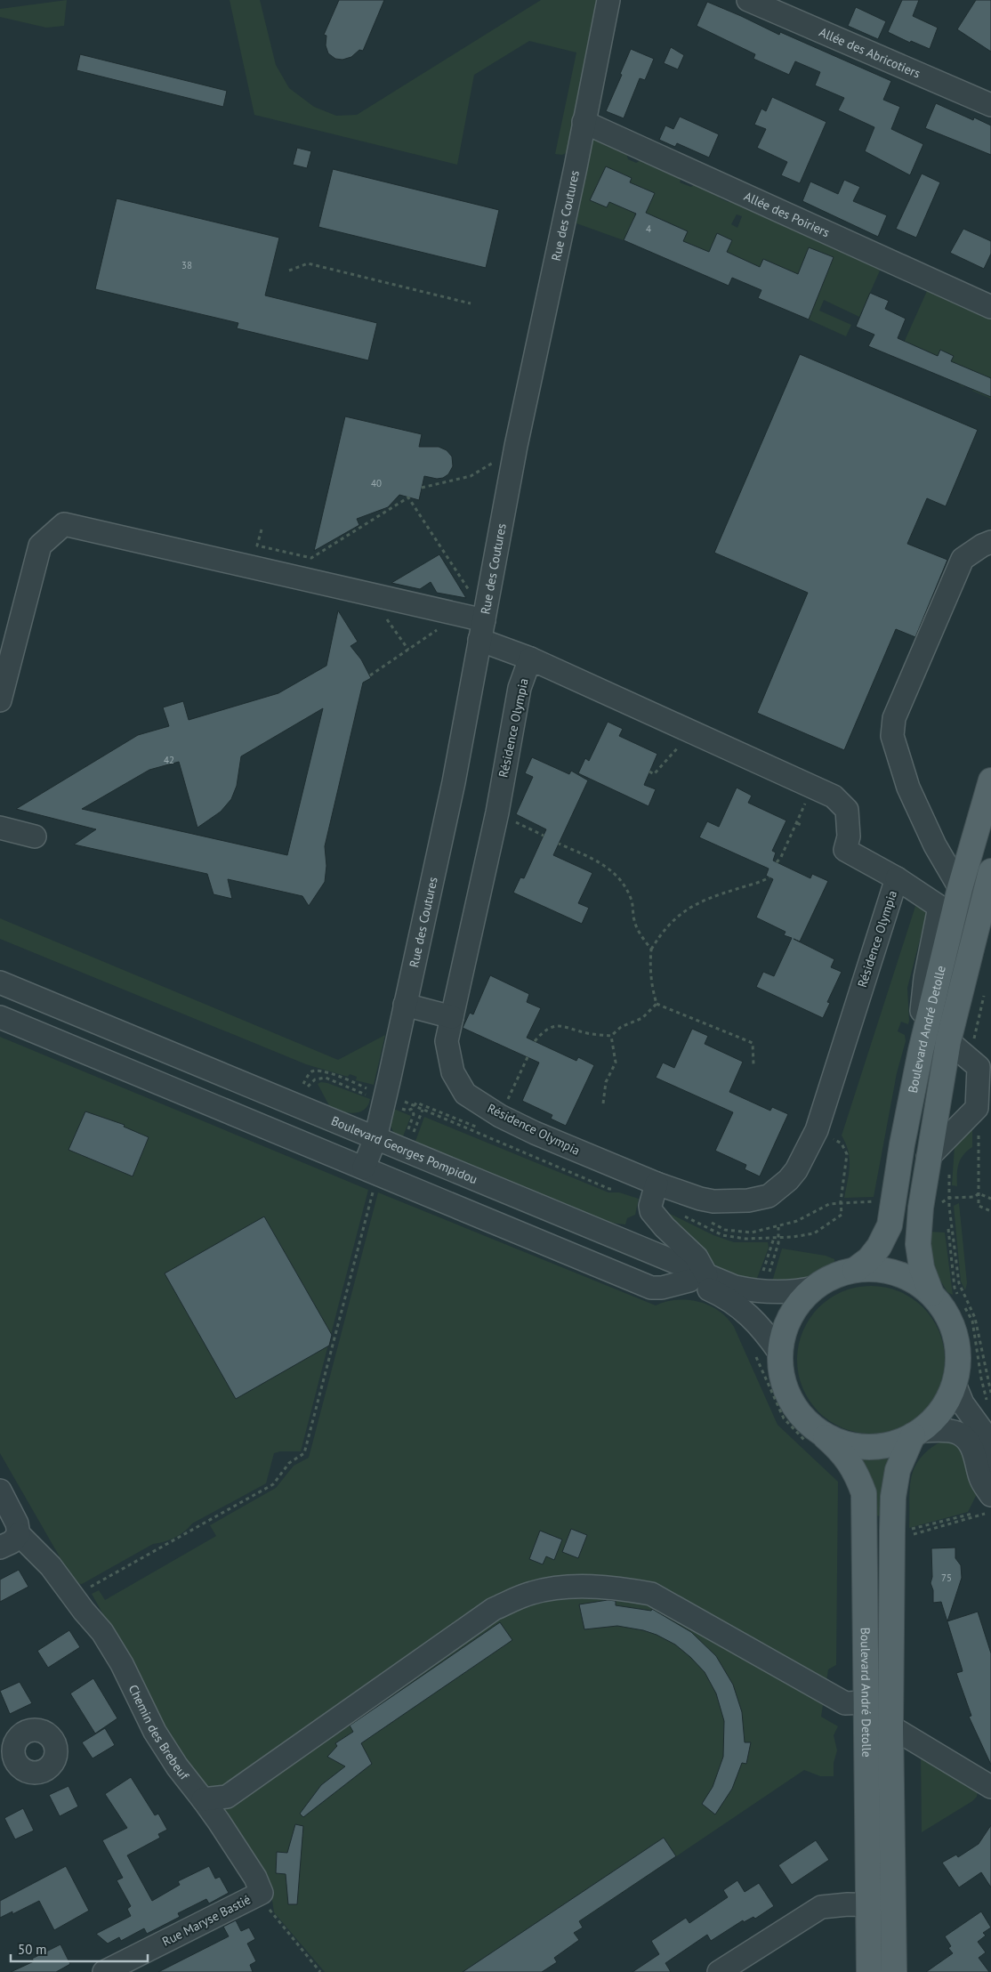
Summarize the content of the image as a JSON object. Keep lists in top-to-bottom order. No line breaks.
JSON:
{"streets":{"main road":["Boulevard André Detolle"],"street":["Allée des Abricotiers","Allée des Poiriers","Rue des Coutures","Résidence Olympia","Boulevard Georges Pompidou","Chemin des Brebeuf","Rue Maryse Bastié"]},"crossings":[["Allée des Poiriers","Rue des Coutures"],["Rue des Coutures","Boulevard Georges Pompidou"],["Boulevard André Detolle","Boulevard Georges Pompidou"],["Chemin des Brebeuf","Rue Maryse Bastié"]],"house_numbers":["4","38","40","42","75"],"scale_bar":"50 m"}
